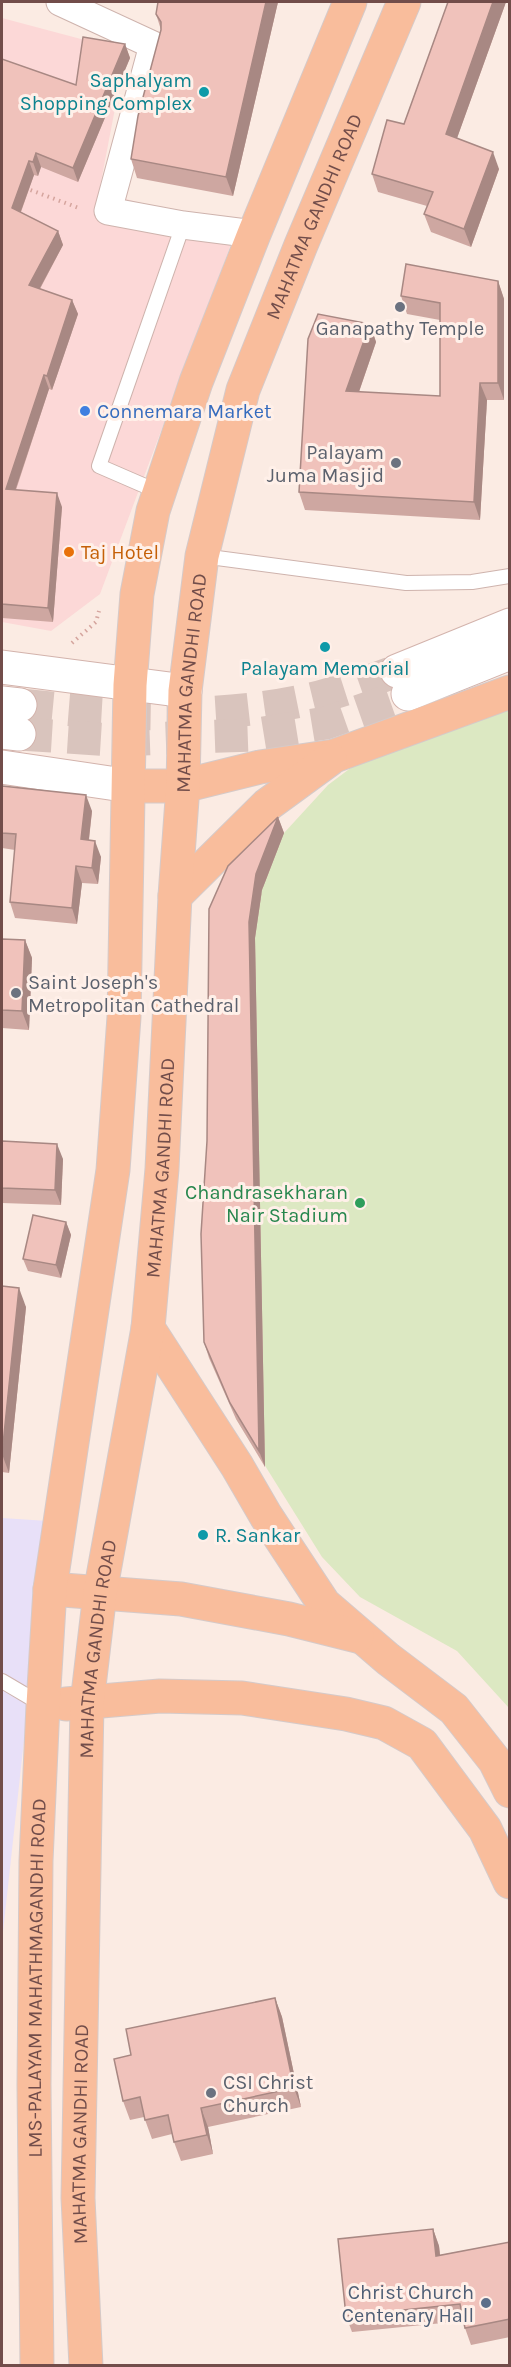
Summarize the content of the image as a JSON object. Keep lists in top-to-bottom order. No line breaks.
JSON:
{"streets":{"main road":["MAHATMA GANDHI ROAD","LMS-PALAYAM MAHATHMAGANDHI ROAD"]},"places":["Saphalyam Shopping Complex","Ganapathy Temple","Connemara Market","Palayam Juma Masjid","Taj Hotel","Palayam Memorial","Saint Joseph's Metropolitan Cathedral","Chandrasekharan Nair Stadium","R. Sankar","CSI Christ Church","Christ Church Centenary Hall"]}
